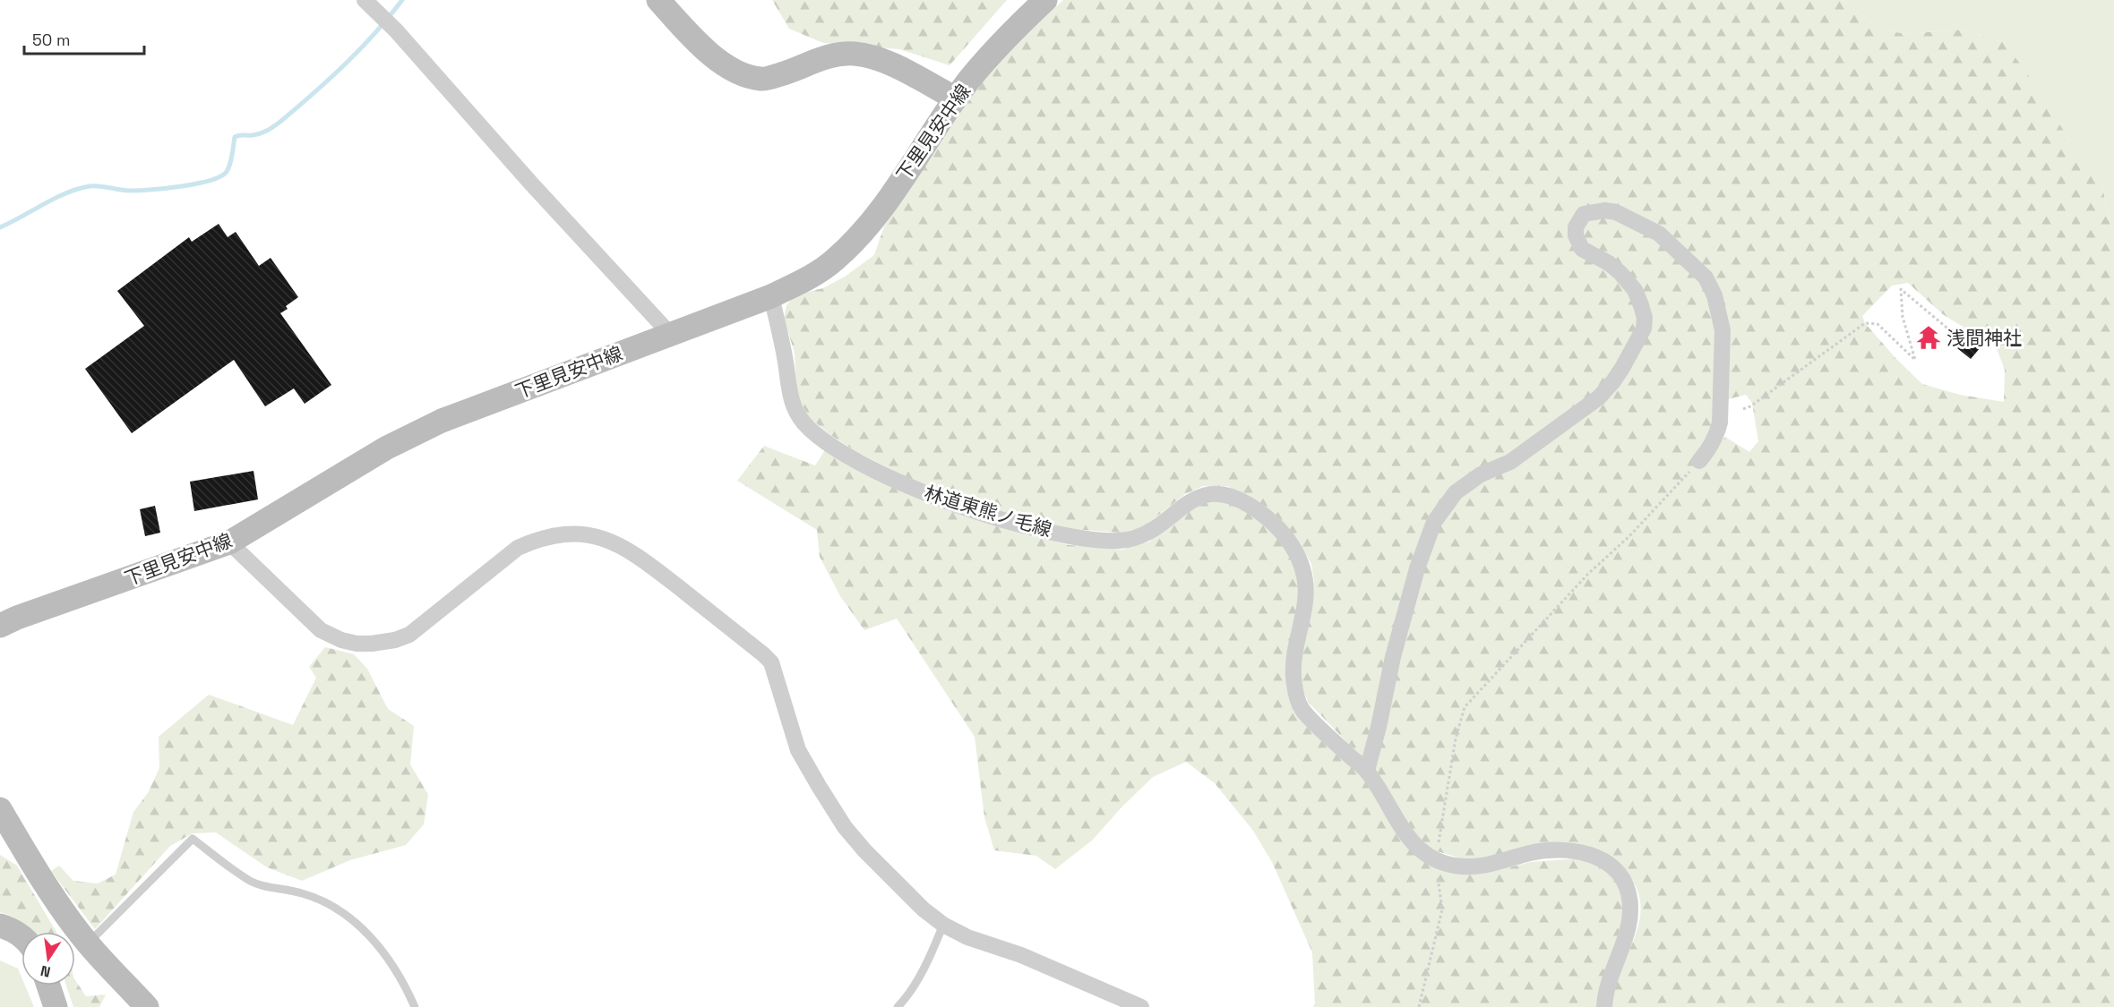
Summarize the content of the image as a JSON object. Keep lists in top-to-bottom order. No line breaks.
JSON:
{"streets":{"main road":["下里見安中線"],"street":["林道東熊ノ毛線"]},"crossings":[["下里見安中線","林道東熊ノ毛線"]],"places":{"temple":["浅間神社"]},"scale_bar":"50 m","north":"bottom"}
